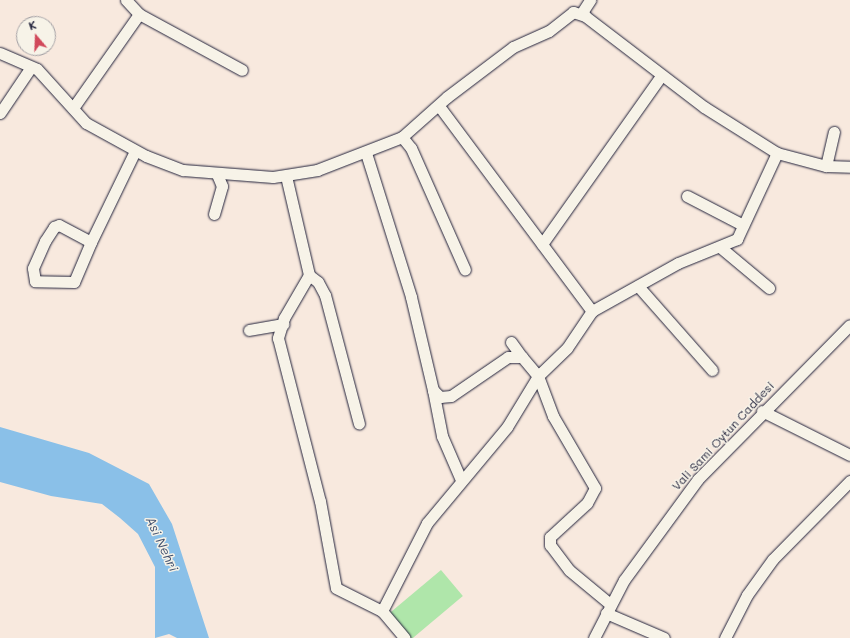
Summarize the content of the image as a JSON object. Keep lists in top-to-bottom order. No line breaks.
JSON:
{"streets":{"street":["Vali Sami Oytun Caddesi"]},"water":["Asi Nehri"],"north":"top"}
